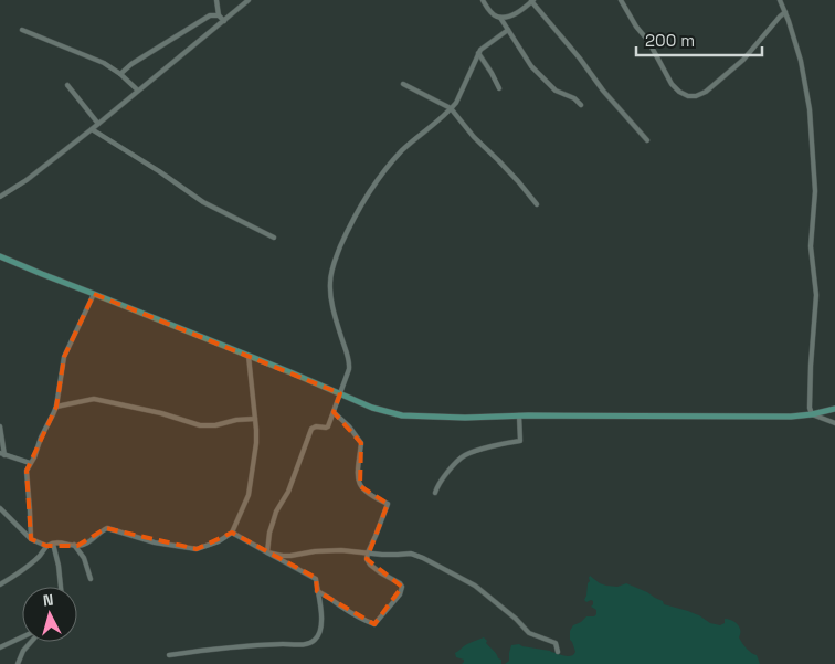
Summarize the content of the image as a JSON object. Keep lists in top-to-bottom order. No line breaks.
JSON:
{"scale_bar":"200 m","north":"top"}
